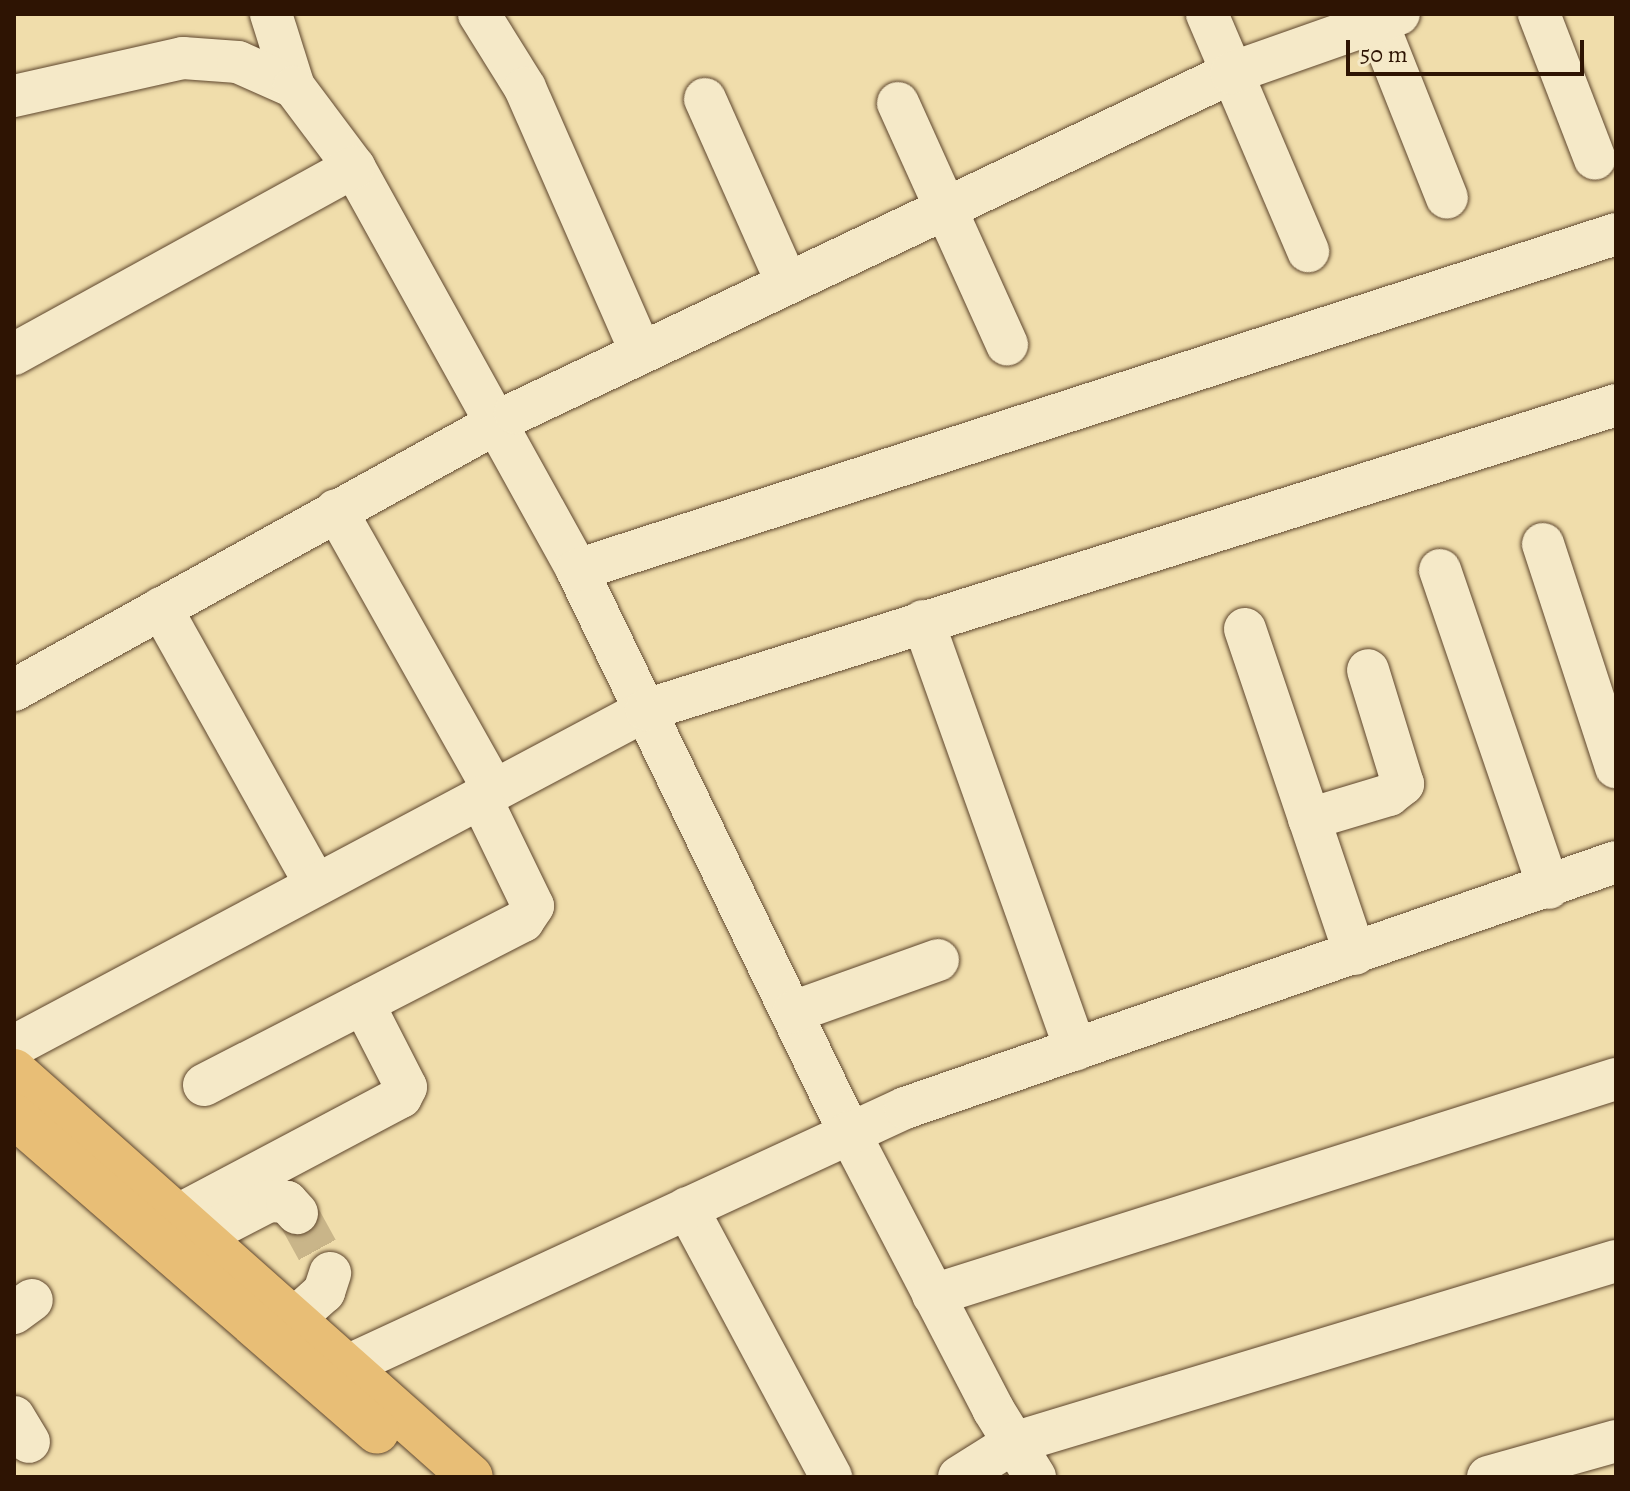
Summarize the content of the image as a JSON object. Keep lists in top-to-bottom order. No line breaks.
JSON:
{"scale_bar":"50 m"}
